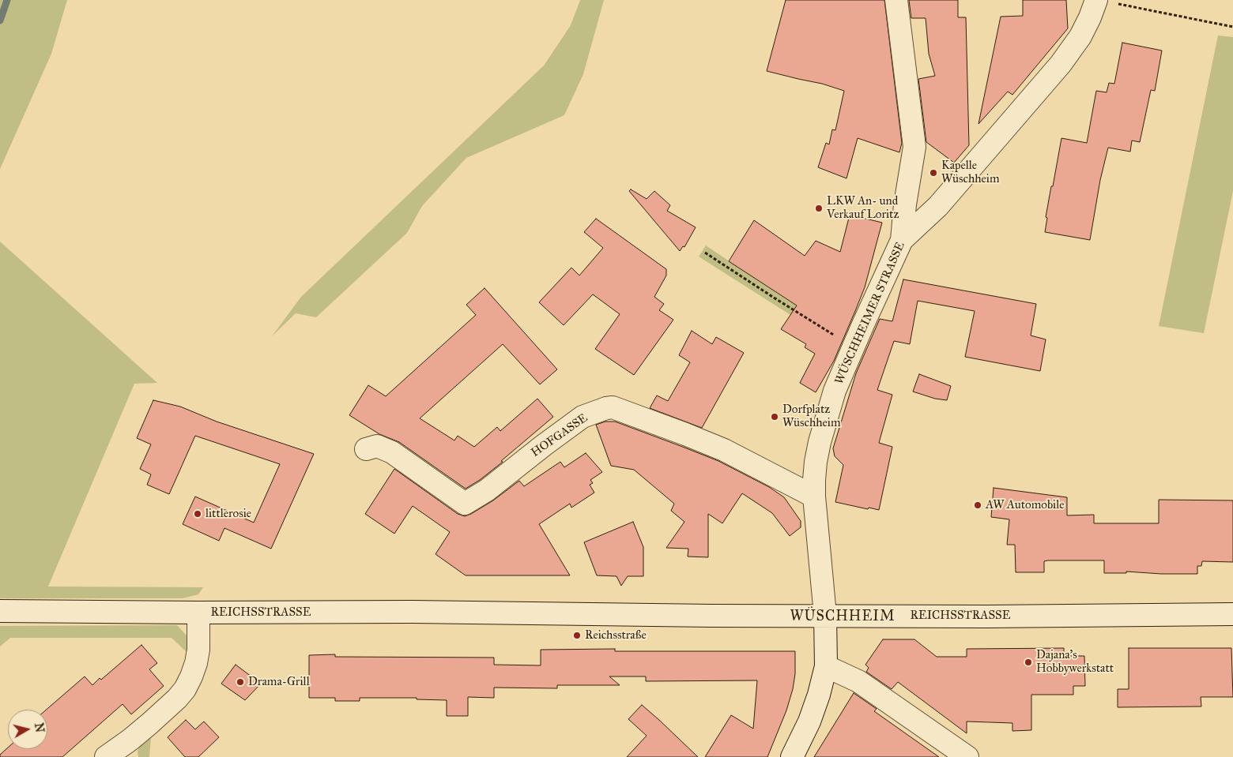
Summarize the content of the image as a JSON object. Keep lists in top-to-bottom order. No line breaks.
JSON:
{"streets":{"street":["WÜSCHHEIMER STRASSE","HOFGASSE","REICHSSTRASSE"]},"crossings":[["WÜSCHHEIMER STRASSE","HOFGASSE"],["WÜSCHHEIMER STRASSE","REICHSSTRASSE"]],"districts":["WÜSCHHEIM"],"places":["Kapelle Wüschheim","LKW An- und Verkauf Loritz","Dorfplatz Wüschheim","AW Automobile","littlerosie","Reichsstraße","Dajana's Hobbywerkstatt","Drama-Grill"],"north":"right"}
